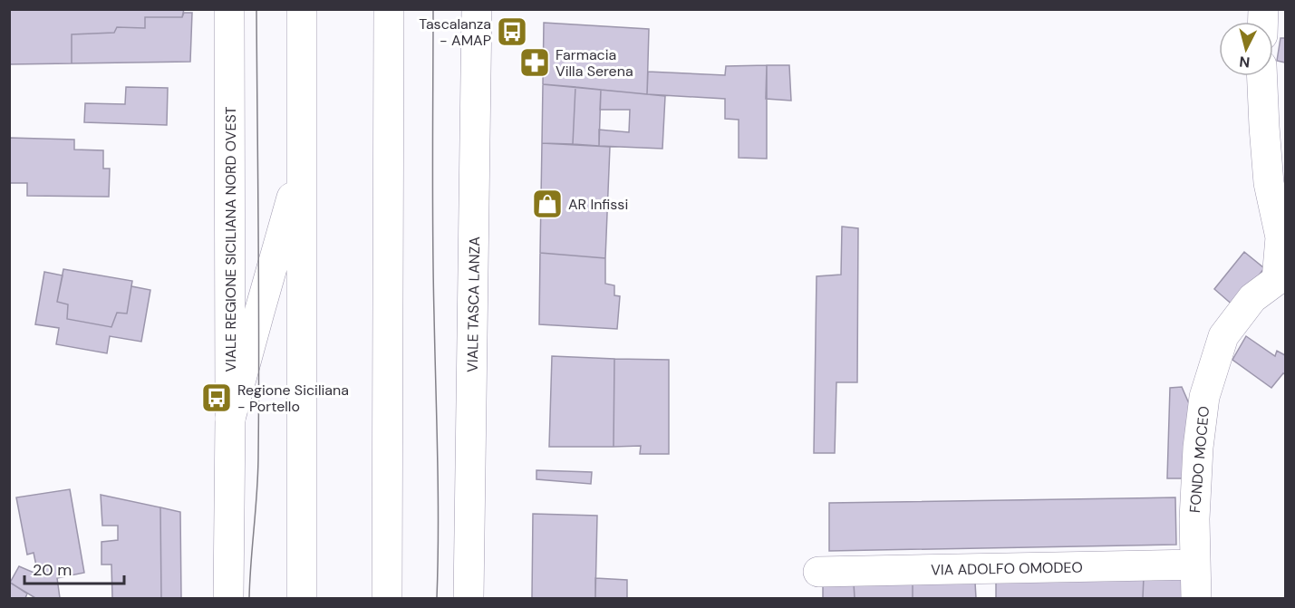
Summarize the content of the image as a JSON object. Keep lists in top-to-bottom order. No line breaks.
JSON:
{"streets":{"street":["VIALE REGIONE SICILIANA NORD OVEST","VIALE TASCA LANZA","FONDO MOCEO","VIA ADOLFO OMODEO"]},"crossings":[["FONDO MOCEO","VIA ADOLFO OMODEO"]],"places":{"bus stop":["Tascalanza - AMAP","Regione Siciliana - Portello"],"pharmacy":["Farmacia Villa Serena"],"shop":["AR Infissi"]},"scale_bar":"20 m","north":"bottom"}
